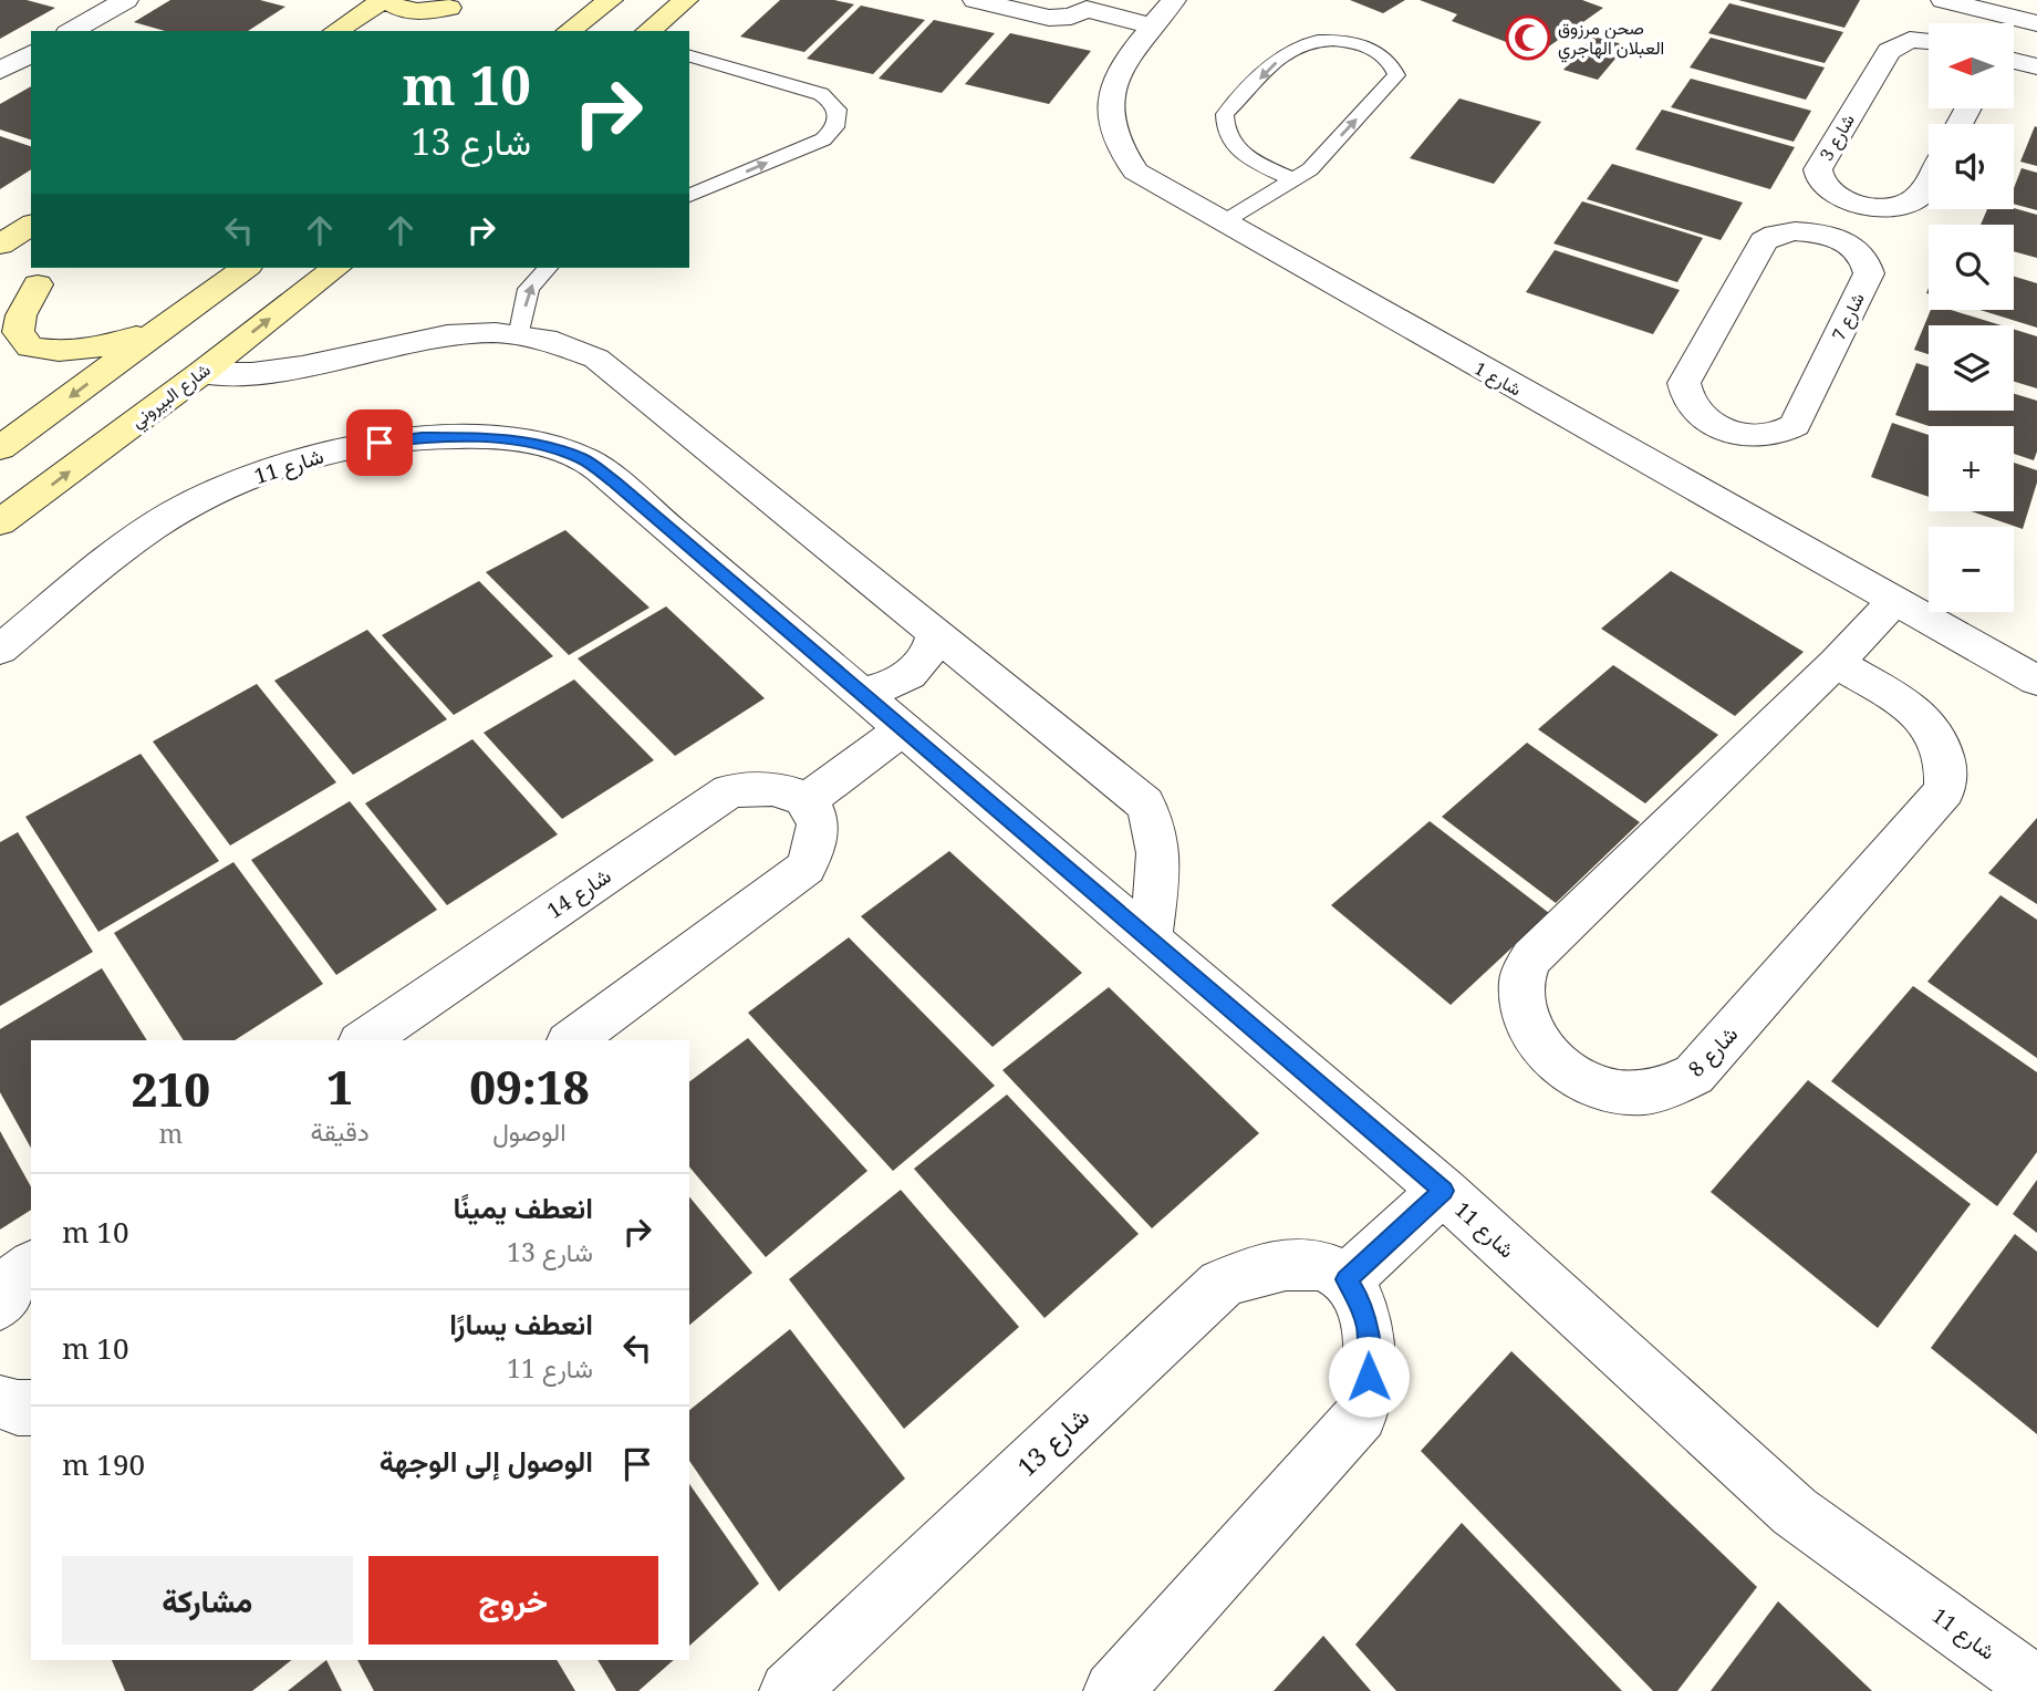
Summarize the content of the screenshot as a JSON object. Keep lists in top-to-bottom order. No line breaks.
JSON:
{"streets":{"street":["شارع 3","شارع 7","شارع 1","شارع البيروني","شارع 11","شارع 14","شارع 8","شارع 13"]},"crossings":[["شارع 1","شارع 8"]],"places":{"mosque":["صحن مرزوق العبلان الهاجري"]},"north":"left","page":{"map_buttons":["+","−"],"turn":["10 m","شارع 13"],"eta":["09:18","الوصول","1","دقيقة","210","m"],"list":[{"name":"انعطف يمينًا","note":"شارع 13","value":"10 m"},{"name":"انعطف يسارًا","note":"شارع 11","value":"10 m"},{"name":"الوصول إلى الوجهة","value":"190 m"}],"buttons":["خروج","مشاركة"]}}
